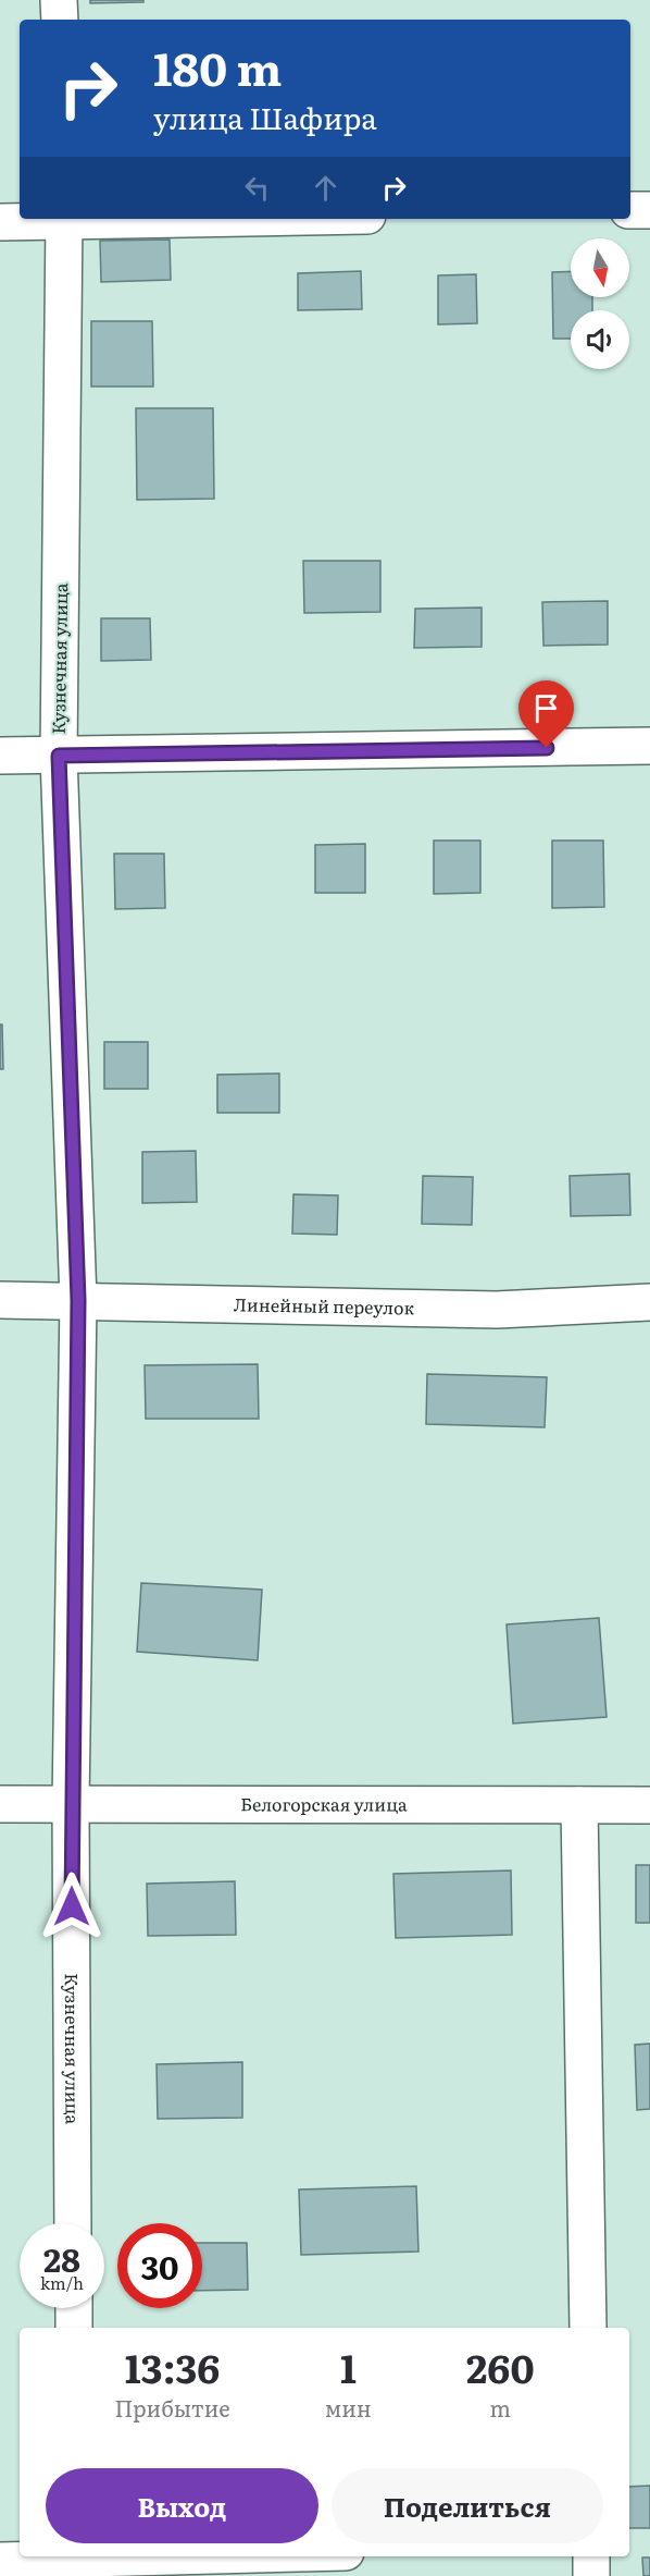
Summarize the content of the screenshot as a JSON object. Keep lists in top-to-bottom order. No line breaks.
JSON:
{"streets":{"street":["Кузнечная улица","Линейный переулок","Белогорская улица"]},"crossings":[["Кузнечная улица","Линейный переулок"],["Кузнечная улица","Белогорская улица"]],"north":"bottom","page":{"turn":["180 m","улица Шафира"],"speed":"28 km/h","limit":"30","eta":["13:36","Прибытие","1","мин","260","m"],"buttons":["Выход","Поделиться"]}}
